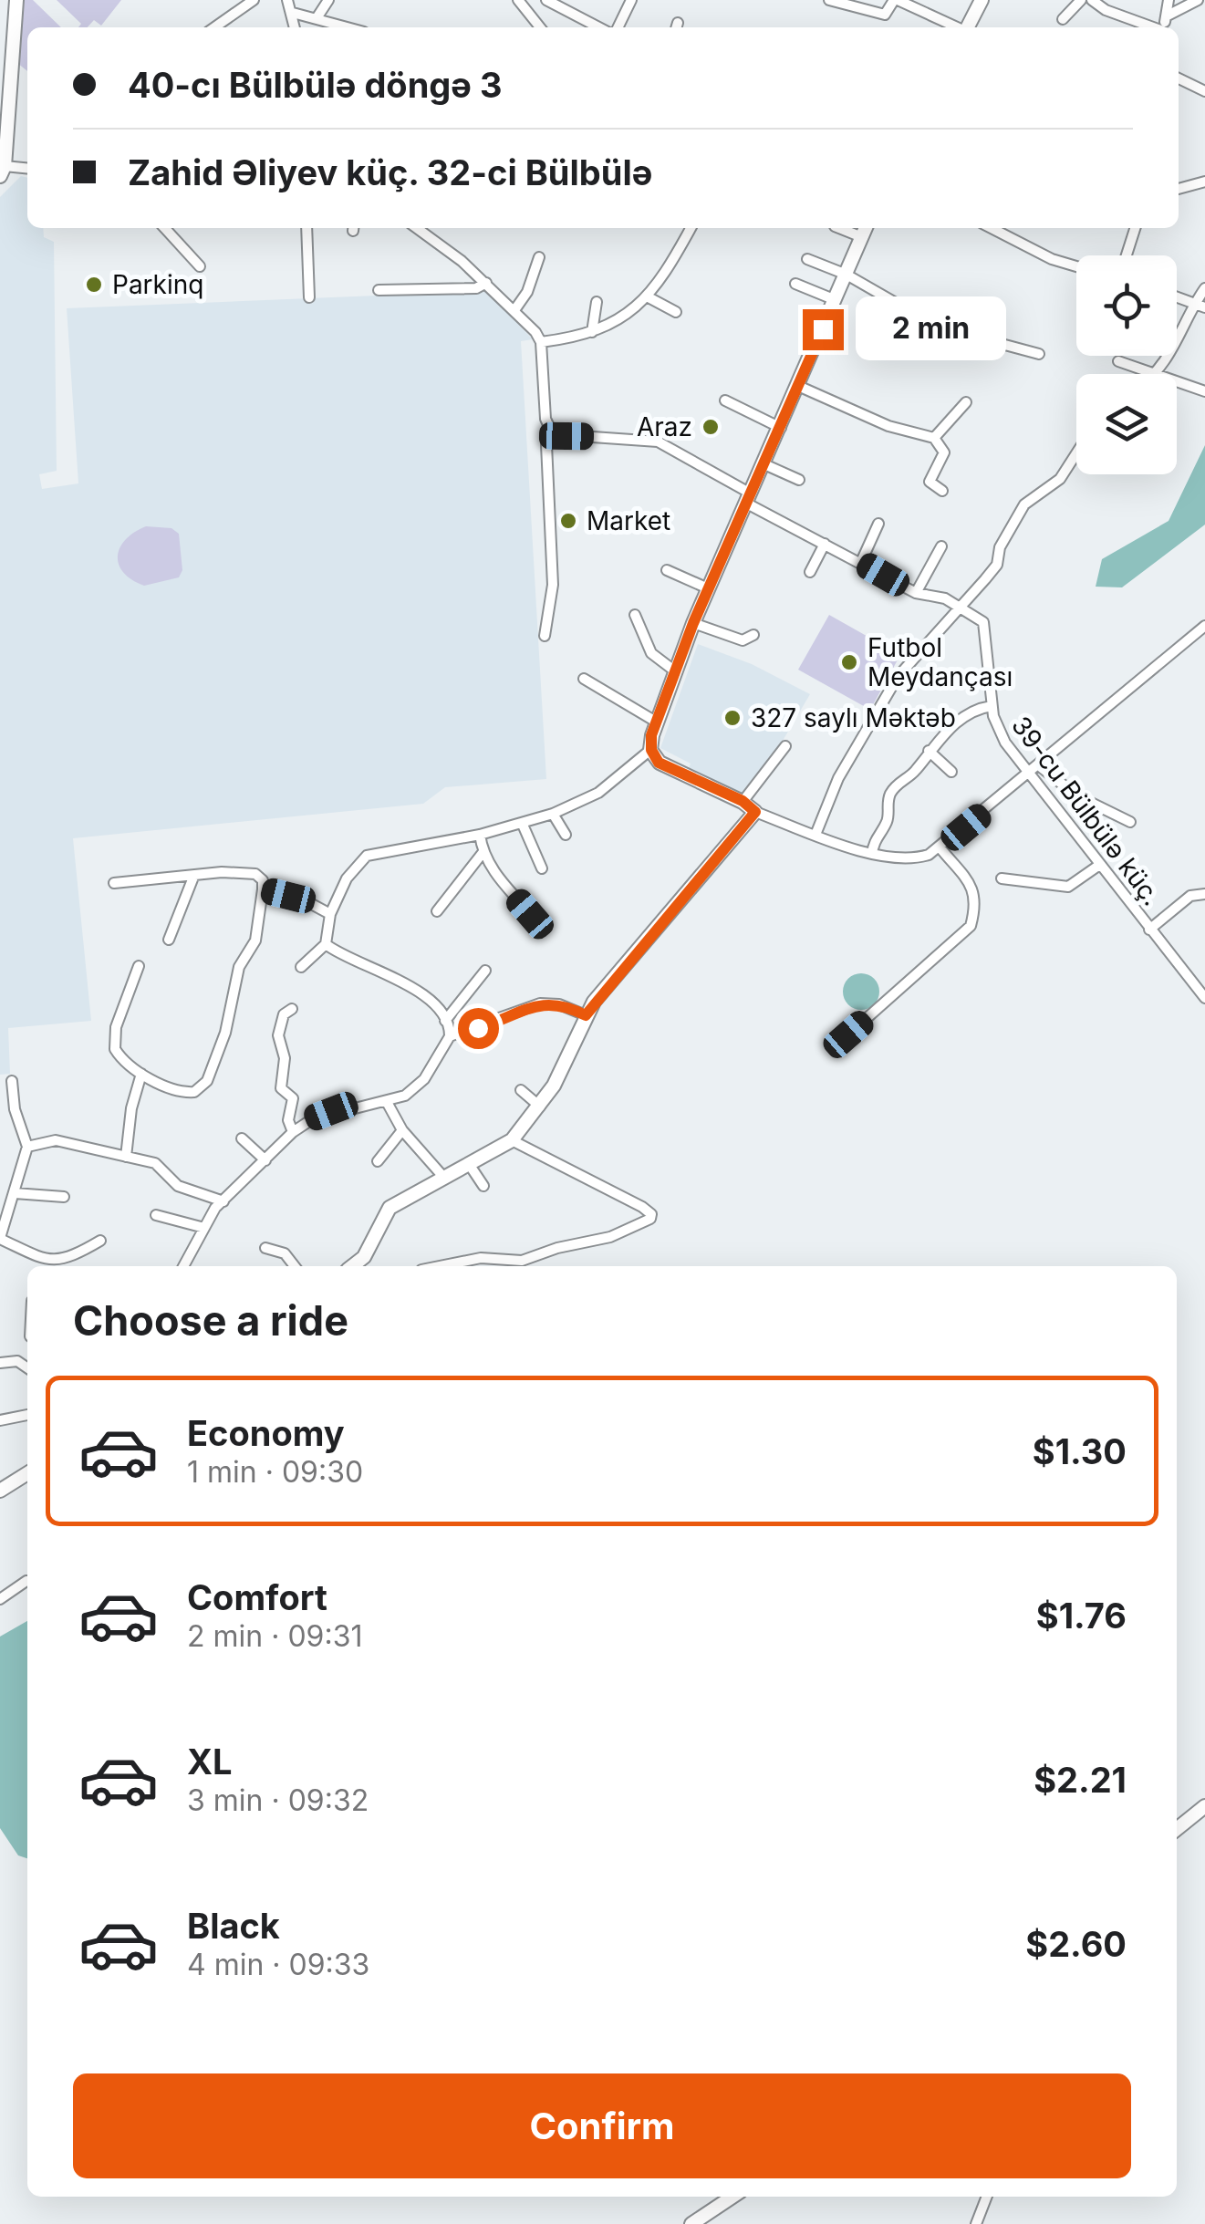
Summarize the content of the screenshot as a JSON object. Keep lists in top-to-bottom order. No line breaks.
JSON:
{"streets":{"street":["39-cu Bülbülə küç."]},"places":["Parkinq","Araz","Market","Futbol Meydançası","327 saylı Məktəb"],"page":{"banner":["40-cı Bülbülə döngə 3","Zahid Əliyev küç. 32-ci Bülbülə"],"bubble":"2 min","heading":"Choose a ride","list":[{"name":"Economy","note":"1 min · 09:30","value":"$1.30"},{"name":"Comfort","note":"2 min · 09:31","value":"$1.76"},{"name":"XL","note":"3 min · 09:32","value":"$2.21"},{"name":"Black","note":"4 min · 09:33","value":"$2.60"}],"buttons":"Confirm"}}
